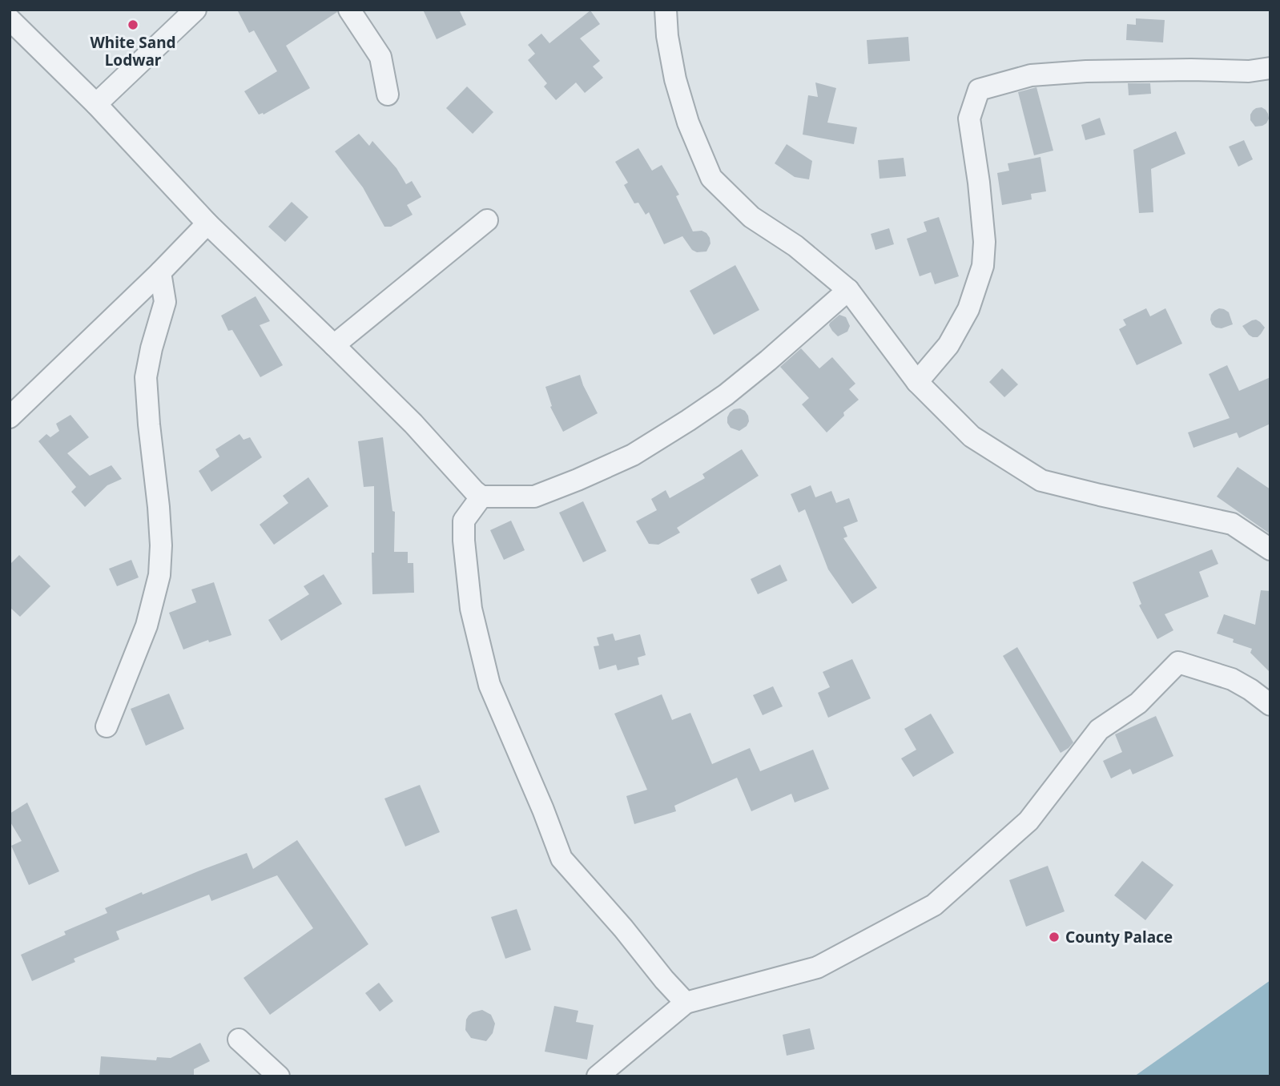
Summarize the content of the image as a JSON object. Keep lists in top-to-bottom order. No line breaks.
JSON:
{"places":["White Sand Lodwar","County Palace"]}
